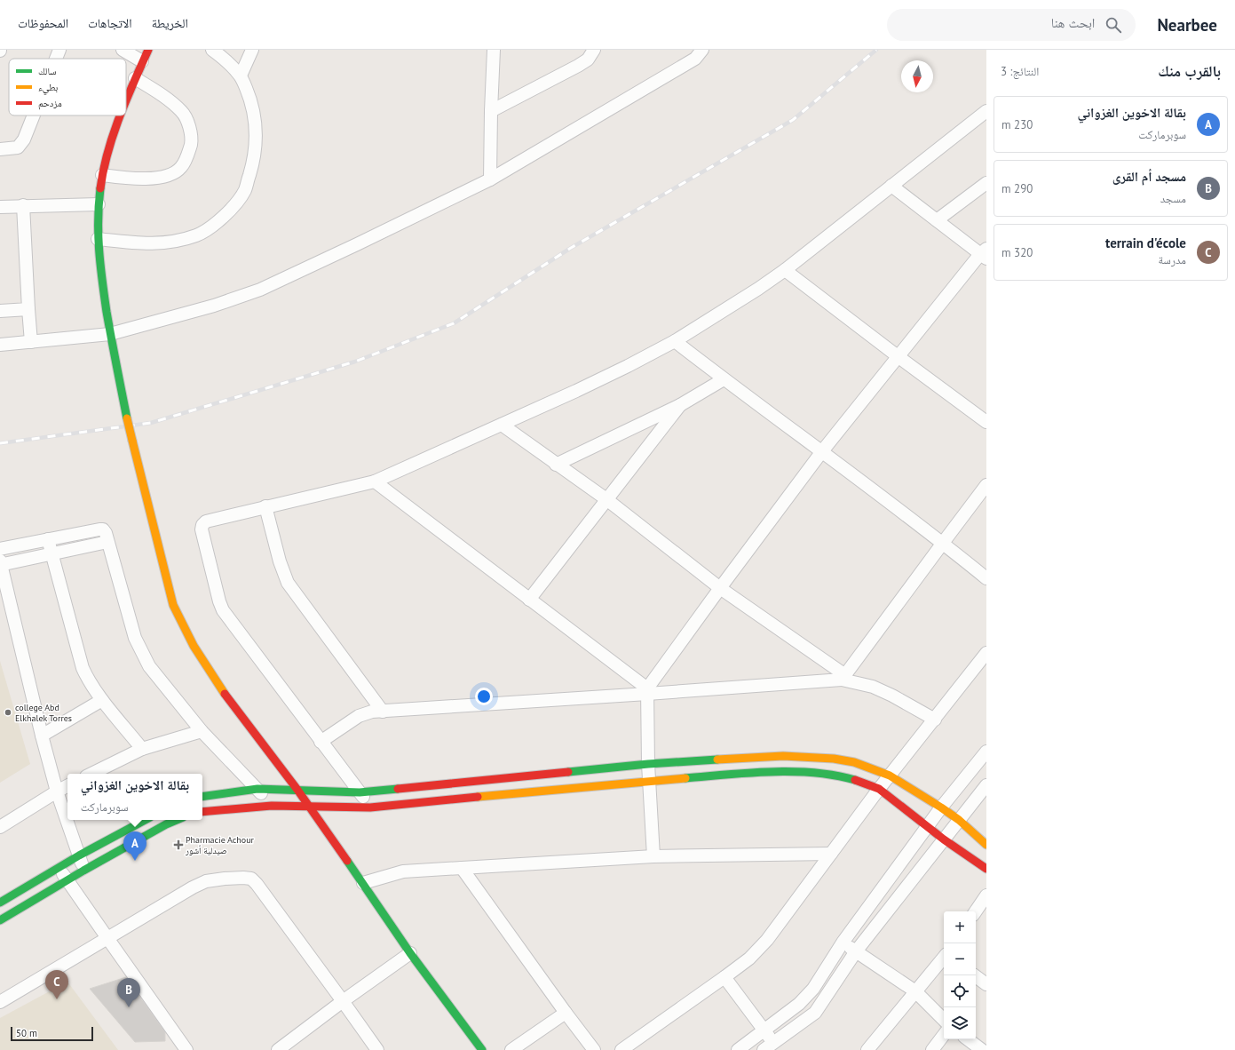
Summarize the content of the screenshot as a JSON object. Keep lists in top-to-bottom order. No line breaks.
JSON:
{"places":{"other":["college Abd Elkhalek Torres"],"health":["Pharmacie Achour صيدلية أشور"]},"legend":["سالك","بطيء","مزدحم"],"scale_bar":"50 m","north":"bottom","page":{"header":"Nearbee","search":"ابحث هنا","nav":["الخريطة","الاتجاهات","المحفوظات"],"heading":["بالقرب منك","النتائج: 3"],"list":[{"mark":"A","name":"بقالة الاخوين الغزواني","note":"سوبرماركت","value":"230 m"},{"mark":"B","name":"مسجد أم القرى","note":"مسجد","value":"290 m"},{"mark":"C","name":"terrain d'école","note":"مدرسة","value":"320 m"}],"popup":["بقالة الاخوين الغزواني","سوبرماركت"],"pins":["A","C","B"],"map_buttons":["+","−"],"scale":"50 m"}}
